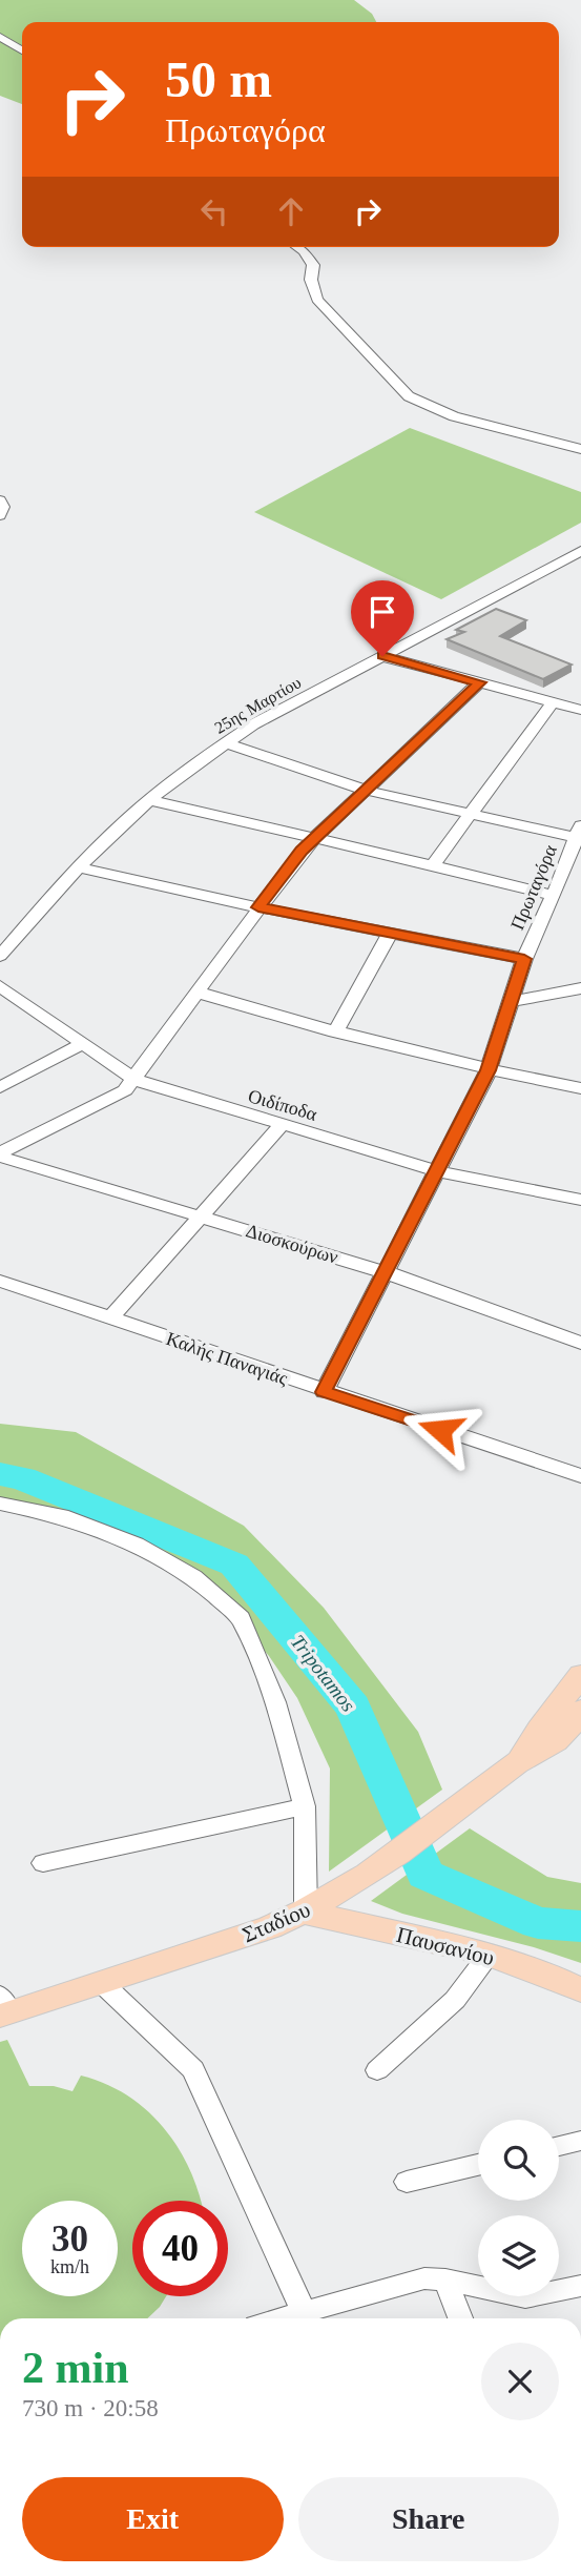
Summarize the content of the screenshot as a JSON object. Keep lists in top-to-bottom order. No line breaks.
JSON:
{"streets":{"main road":["Σταδίου","Παυσανίου"],"street":["25ης Μαρτίου","Πρωταγόρα","Οιδίποδα","Διοσκούρων","Καλής Παναγιάς"]},"crossings":[["Πρωταγόρα","Οιδίποδα"],["Πρωταγόρα","Διοσκούρων"],["Πρωταγόρα","Καλής Παναγιάς"],["Σταδίου","Παυσανίου"]],"water":["Tripotamos"],"page":{"turn":["50 m","Πρωταγόρα"],"speed":"30 km/h","limit":"40","heading":["2 min","730 m · 20:58"],"buttons":["Exit","Share"]}}
